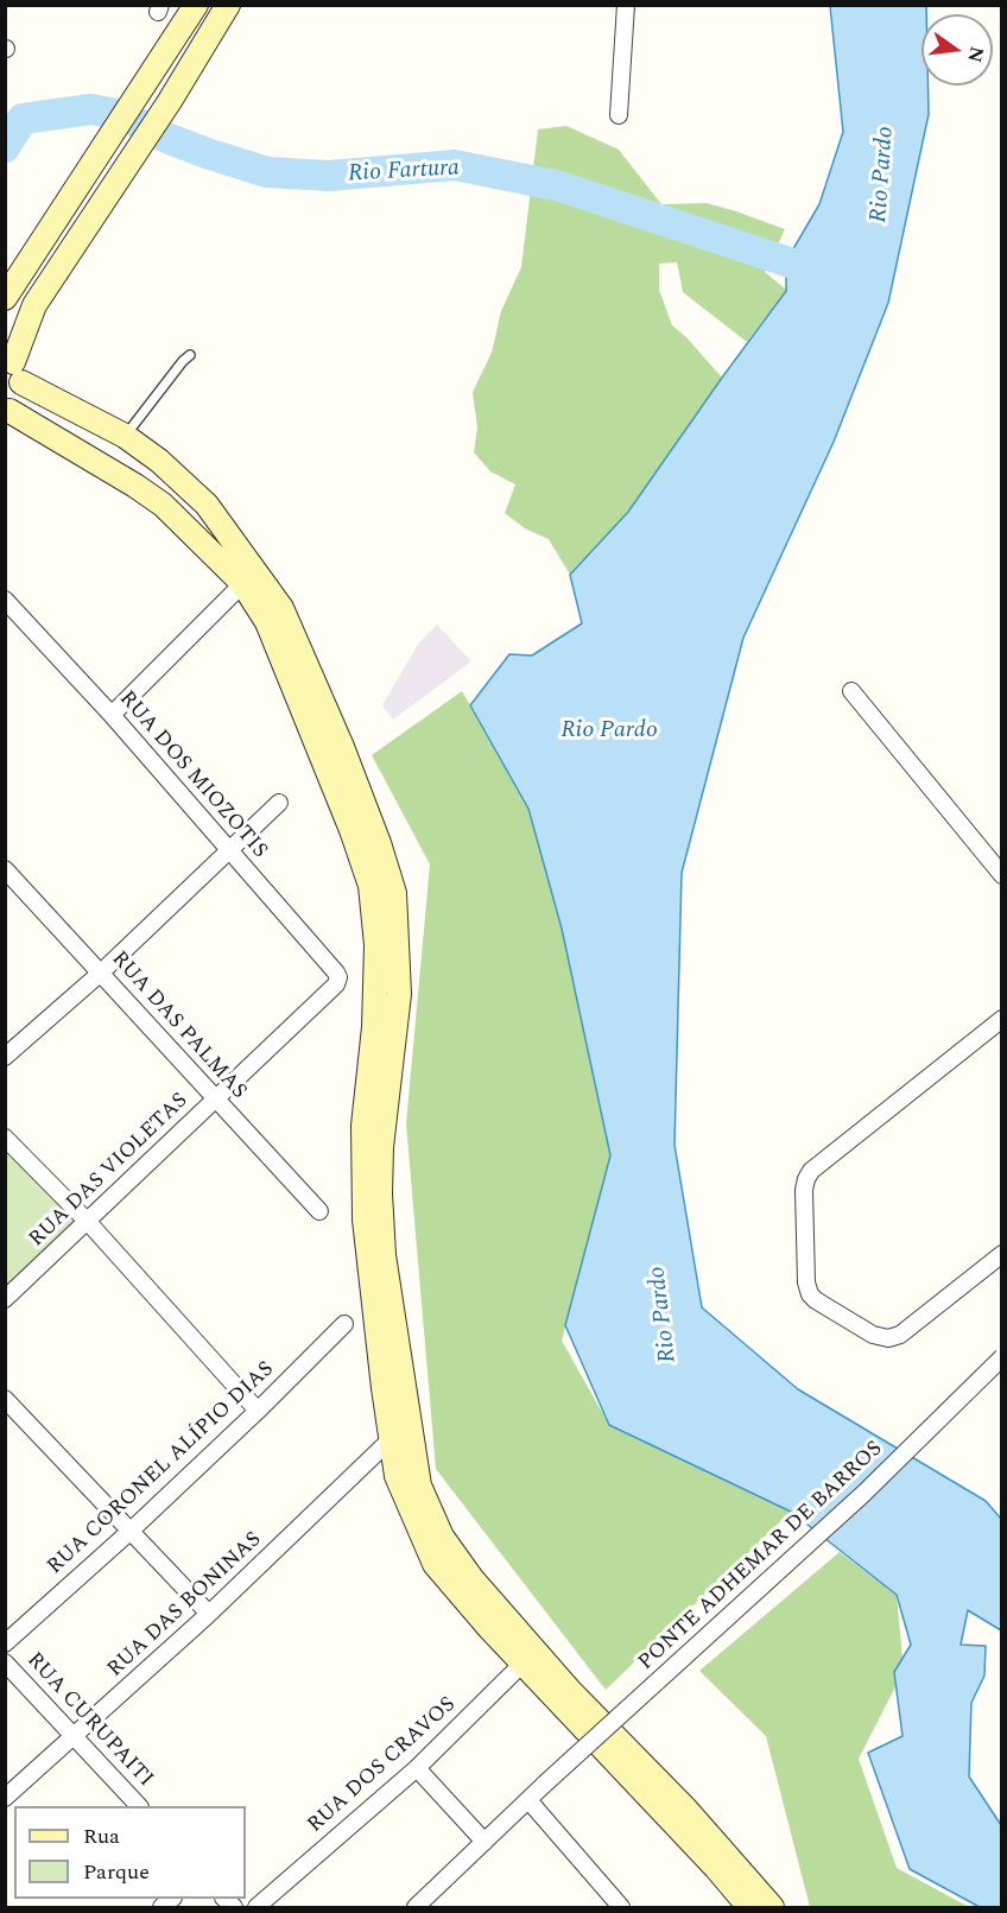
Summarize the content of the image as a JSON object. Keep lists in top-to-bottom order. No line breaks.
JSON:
{"streets":{"street":["RUA DOS MIOZOTIS","RUA DAS PALMAS","RUA DAS VIOLETAS","RUA CORONEL ALÍPIO DIAS","PONTE ADHEMAR DE BARROS","RUA DAS BONINAS","RUA CURUPAITI","RUA DOS CRAVOS"]},"crossings":[["RUA DOS MIOZOTIS","RUA DAS VIOLETAS"],["RUA DAS PALMAS","RUA DAS VIOLETAS"],["RUA DAS BONINAS","RUA CURUPAITI"]],"water":["Rio Fartura","Rio Pardo"],"legend":["Rua","Parque"],"north":"right"}
